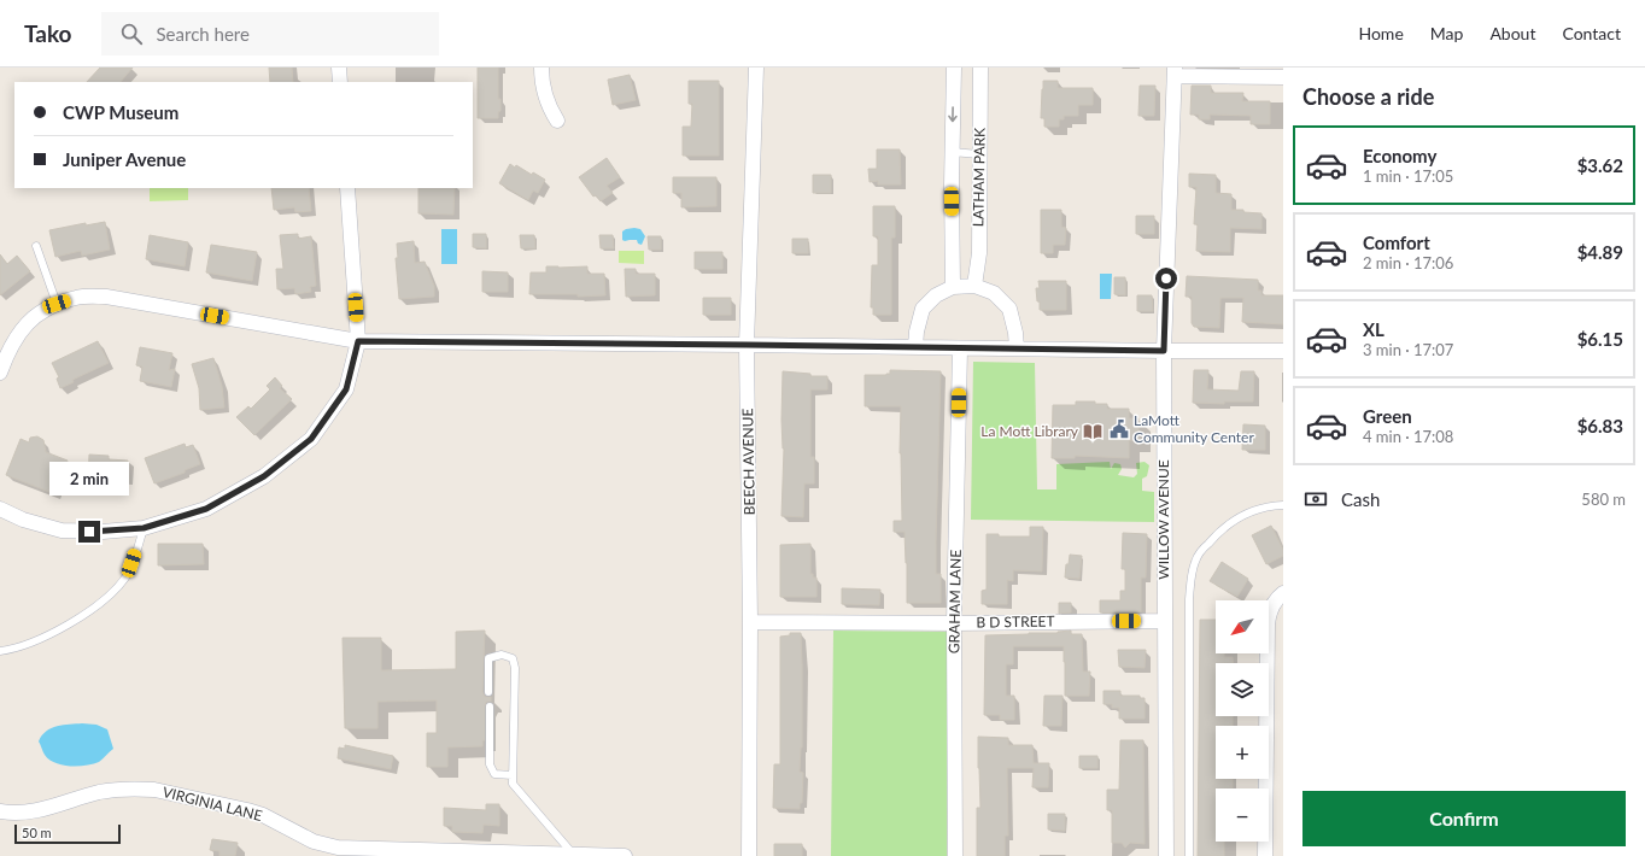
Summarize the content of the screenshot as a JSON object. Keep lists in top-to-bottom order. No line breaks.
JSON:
{"streets":{"street":["LATHAM PARK","BEECH AVENUE","WILLOW AVENUE","GRAHAM LANE","B D STREET","VIRGINIA LANE"]},"crossings":[["BEECH AVENUE","B D STREET"],["WILLOW AVENUE","B D STREET"],["GRAHAM LANE","B D STREET"]],"places":{"public building":["LaMott Community Center"],"library":["La Mott Library"]},"scale_bar":"50 m","north":"bottom left","page":{"header":"Tako","search":"Search here","nav":["Home","Map","About","Contact"],"heading":"Choose a ride","banner":["CWP Museum","Juniper Avenue"],"list":[{"name":"Economy","note":"1 min · 17:05","value":"$3.62"},{"name":"Comfort","note":"2 min · 17:06","value":"$4.89"},{"name":"XL","note":"3 min · 17:07","value":"$6.15"},{"name":"Green","note":"4 min · 17:08","value":"$6.83"}],"bubble":"2 min","pay":["Cash","580 m"],"map_buttons":["+","−"],"buttons":"Confirm","scale":"50 m"}}
